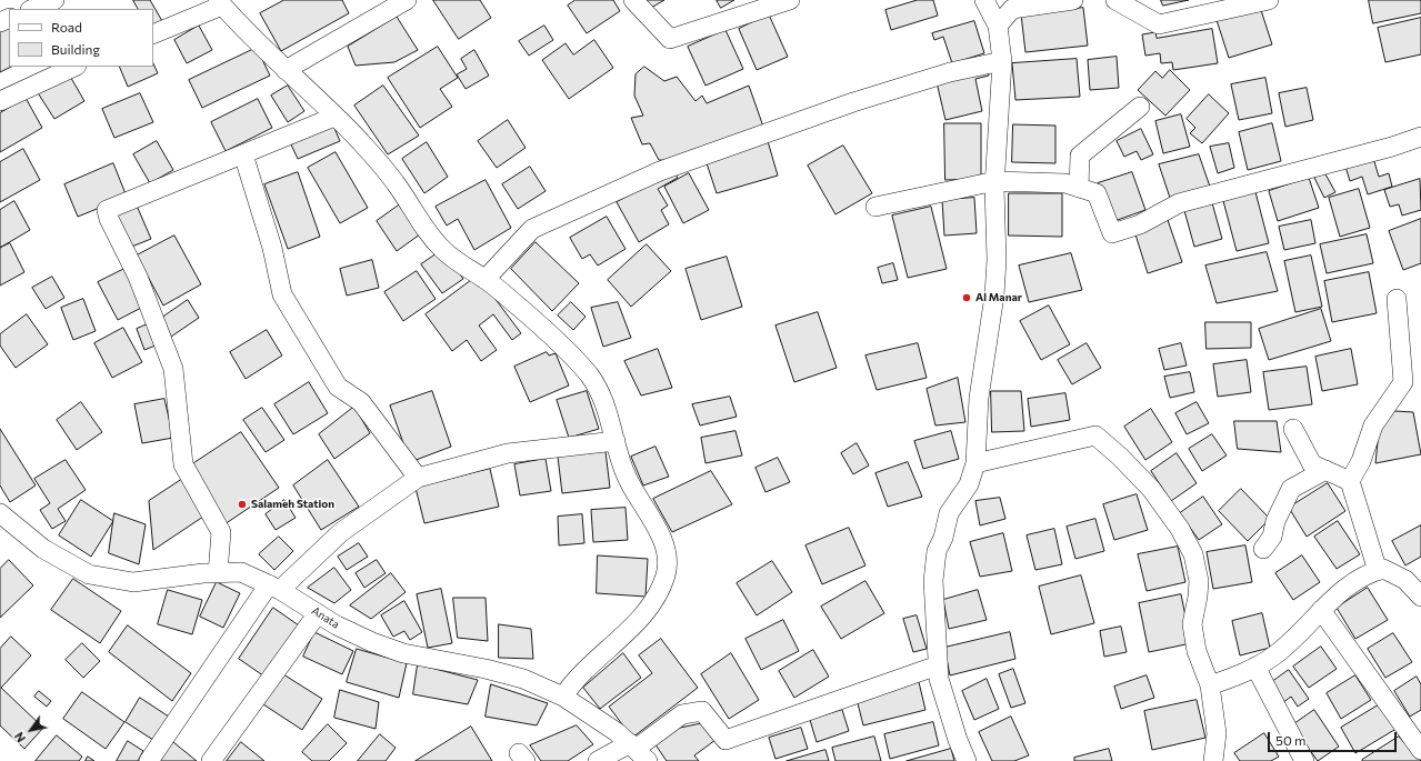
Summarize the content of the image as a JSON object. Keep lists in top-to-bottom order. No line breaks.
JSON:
{"streets":{"street":["Anata"]},"places":["Al Manar","Salameh Station"],"legend":["Road","Building"],"scale_bar":"50 m","north":"bottom left"}
